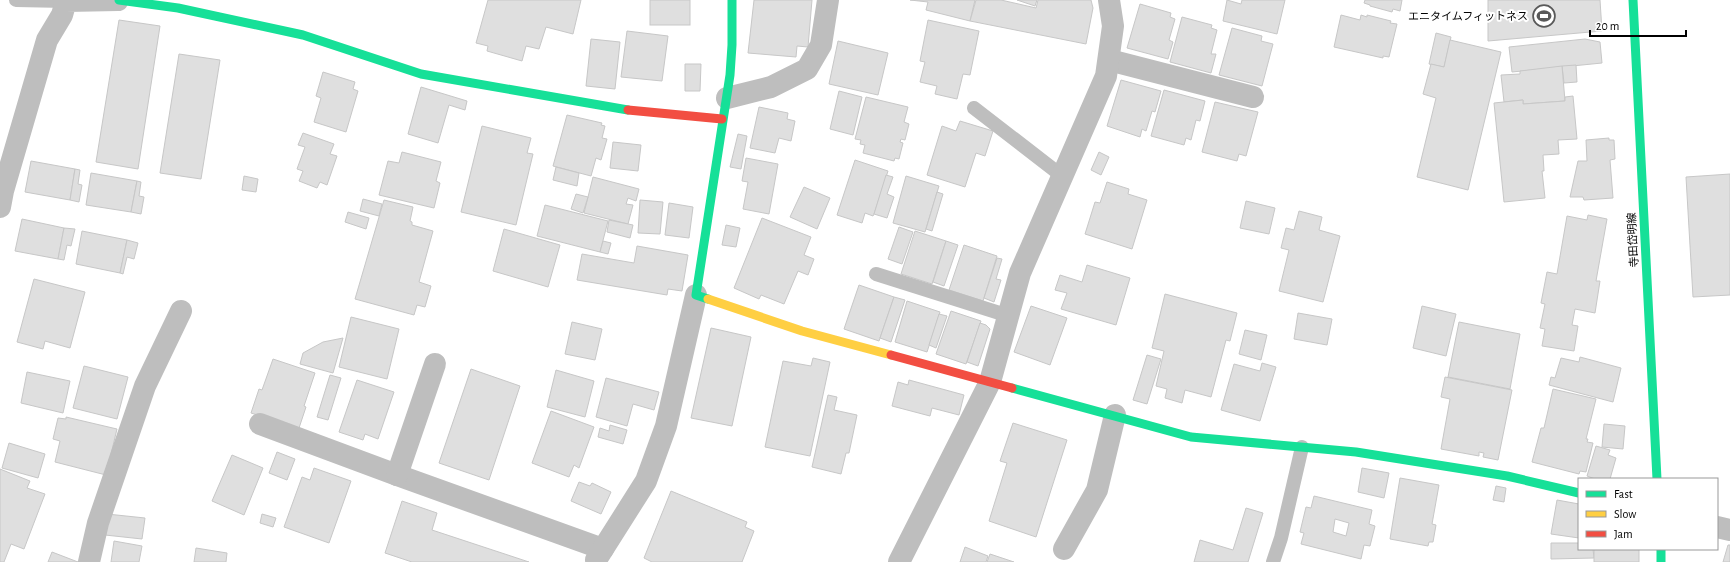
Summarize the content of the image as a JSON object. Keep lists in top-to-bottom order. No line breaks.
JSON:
{"streets":{"street":["寺田岱明線"]},"places":{"sports":["エニタイムフィットネス"]},"legend":["Fast","Slow","Jam"],"scale_bar":"20 m"}
